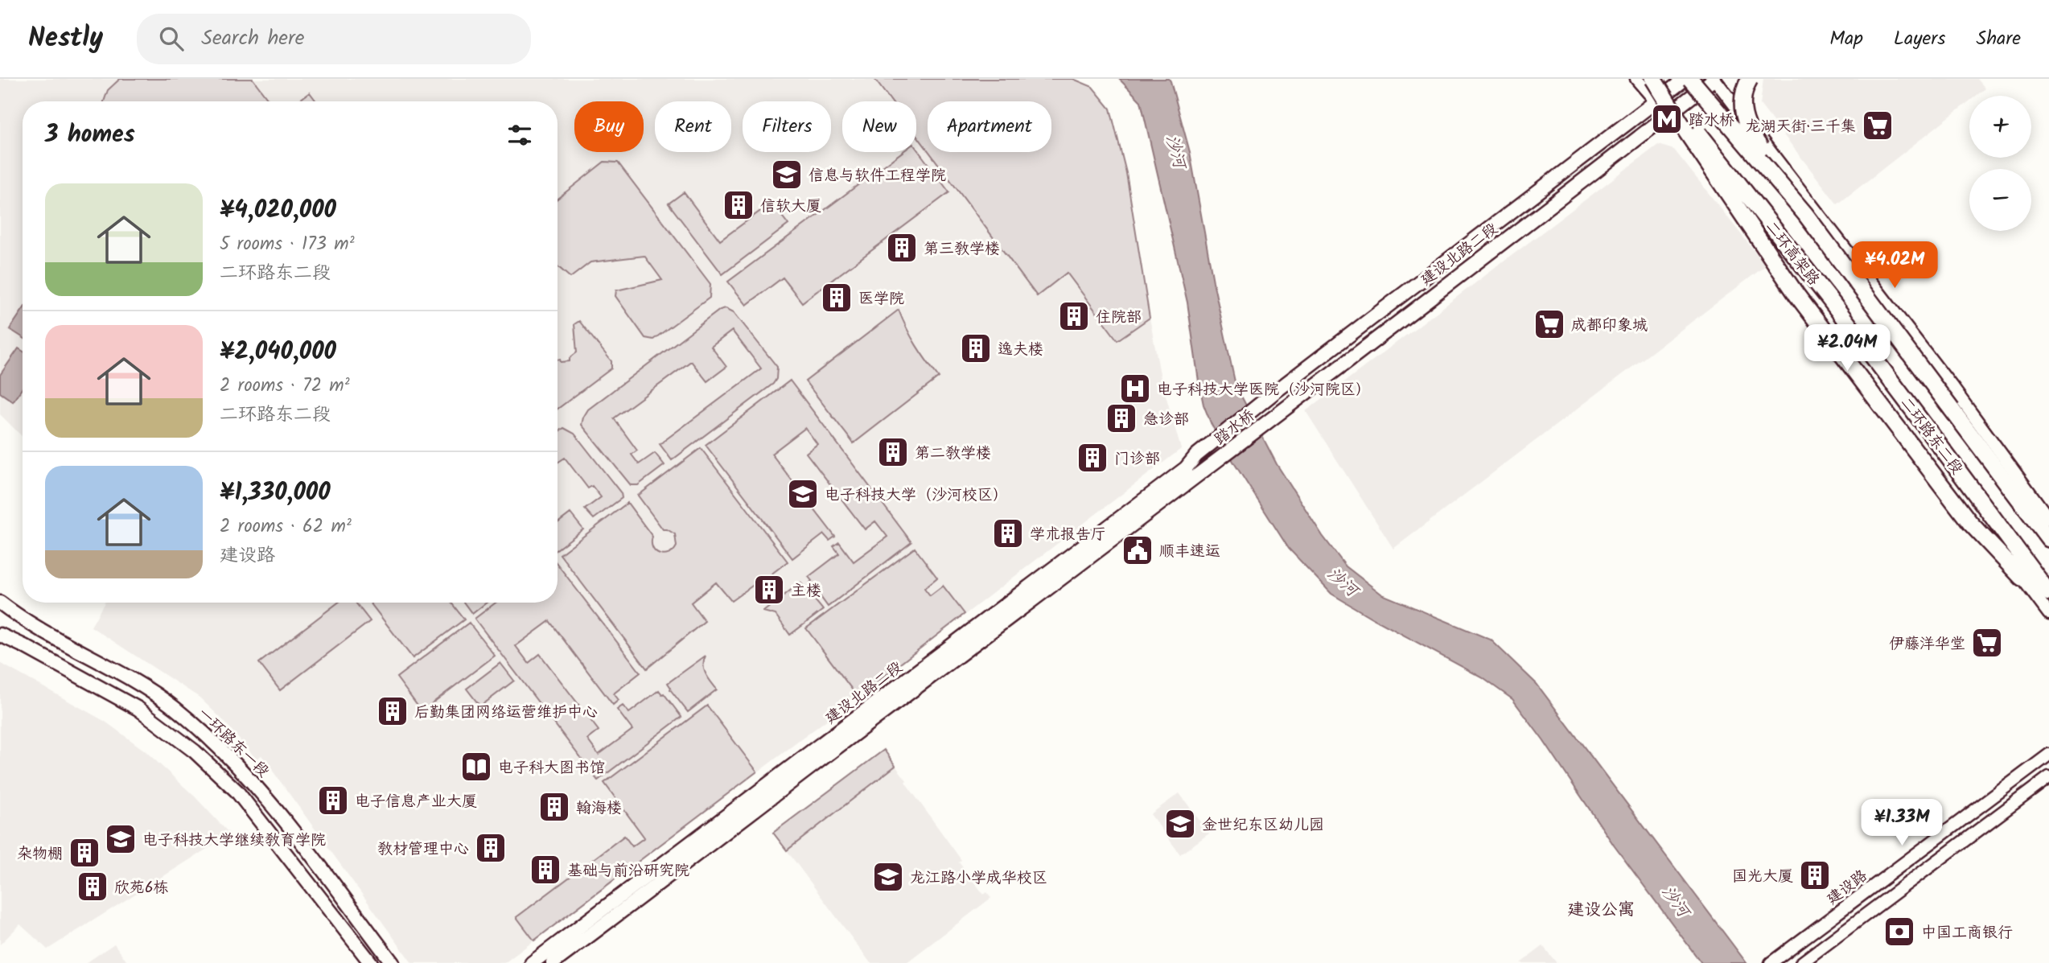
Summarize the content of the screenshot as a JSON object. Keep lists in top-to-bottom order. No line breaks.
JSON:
{"streets":{"highway":["二环高架路"],"main road":["建设北路二段","踏水桥","二环路东二段","一环路东一段","建设路"]},"crossings":[["建设北路二段","踏水桥"],["建设北路二段","二环路东二段"]],"districts":["建设公寓"],"water":["沙河"],"places":{"metro station":["踏水桥"],"supermarket":["龙湖天街·三千集","成都印象城","伊藤洋华堂"],"school or university":["信息与软件工程学院","电子科技大学（沙河校区）","金世纪东区幼儿园","电子科技大学继续教育学院","龙江路小学成华校区"],"building":["信软大厦","第三教学楼","医学院","住院部","逸夫楼","急诊部","第二教学楼","门诊部","学术报告厅","主楼","后勤集团网络运营维护中心","电子信息产业大厦","翰海楼","教材管理中心","杂物棚","基础与前沿研究院","国光大厦","欣苑6栋"],"hospital":["电子科技大学医院（沙河院区）"],"public building":["顺丰速运"],"library":["电子科大图书馆"],"bank":["中国工商银行"]},"page":{"header":"Nestly","search":"Search here","nav":["Map","Layers","Share"],"map_buttons":["+","−"],"chip":["Buy","Rent","Filters","New","Apartment"],"heading":"3 homes","list":[{"name":"¥4,020,000","note":"5 rooms · 173 m² · 二环路东二段"},{"name":"¥2,040,000","note":"2 rooms · 72 m² · 二环路东二段"},{"name":"¥1,330,000","note":"2 rooms · 62 m² · 建设路"}],"price":["¥4.02M","¥2.04M","¥1.33M"]}}
